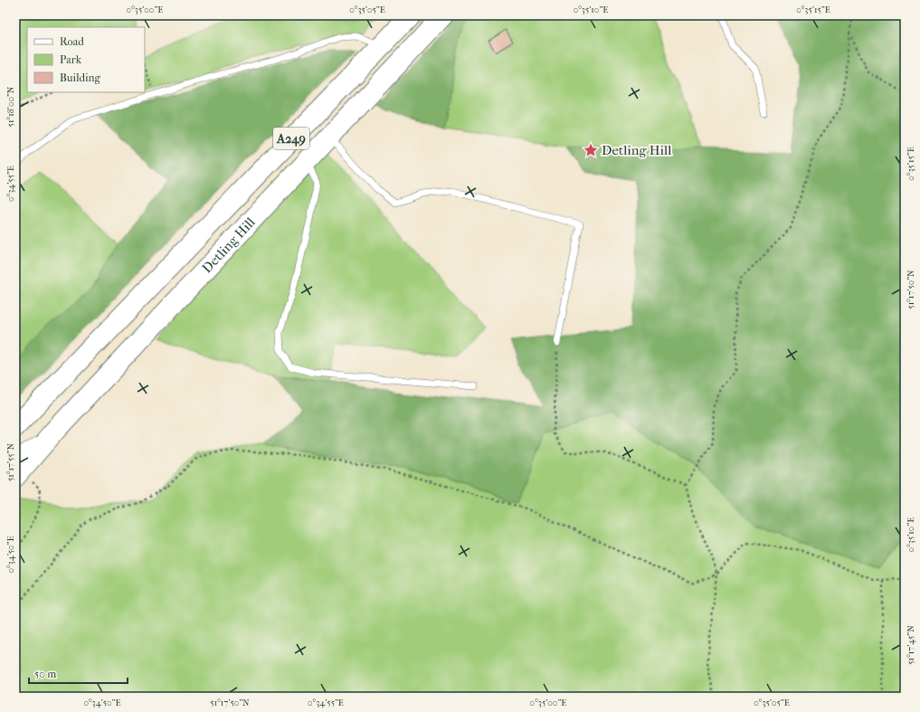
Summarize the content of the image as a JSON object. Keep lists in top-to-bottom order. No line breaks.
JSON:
{"streets":{"highway":["A249","Detling Hill"]},"places":{"place":["Detling Hill"]},"legend":["Road","Park","Building"],"scale_bar":"50 m","coordinates":["0°35'00\"E","0°35'05\"E","0°35'10\"E","0°35'15\"E","51°18'00\"N","0°34'55\"E","51°17'50\"N","51°17'55\"N","0°34'50\"E","51°17'45\"N"]}
